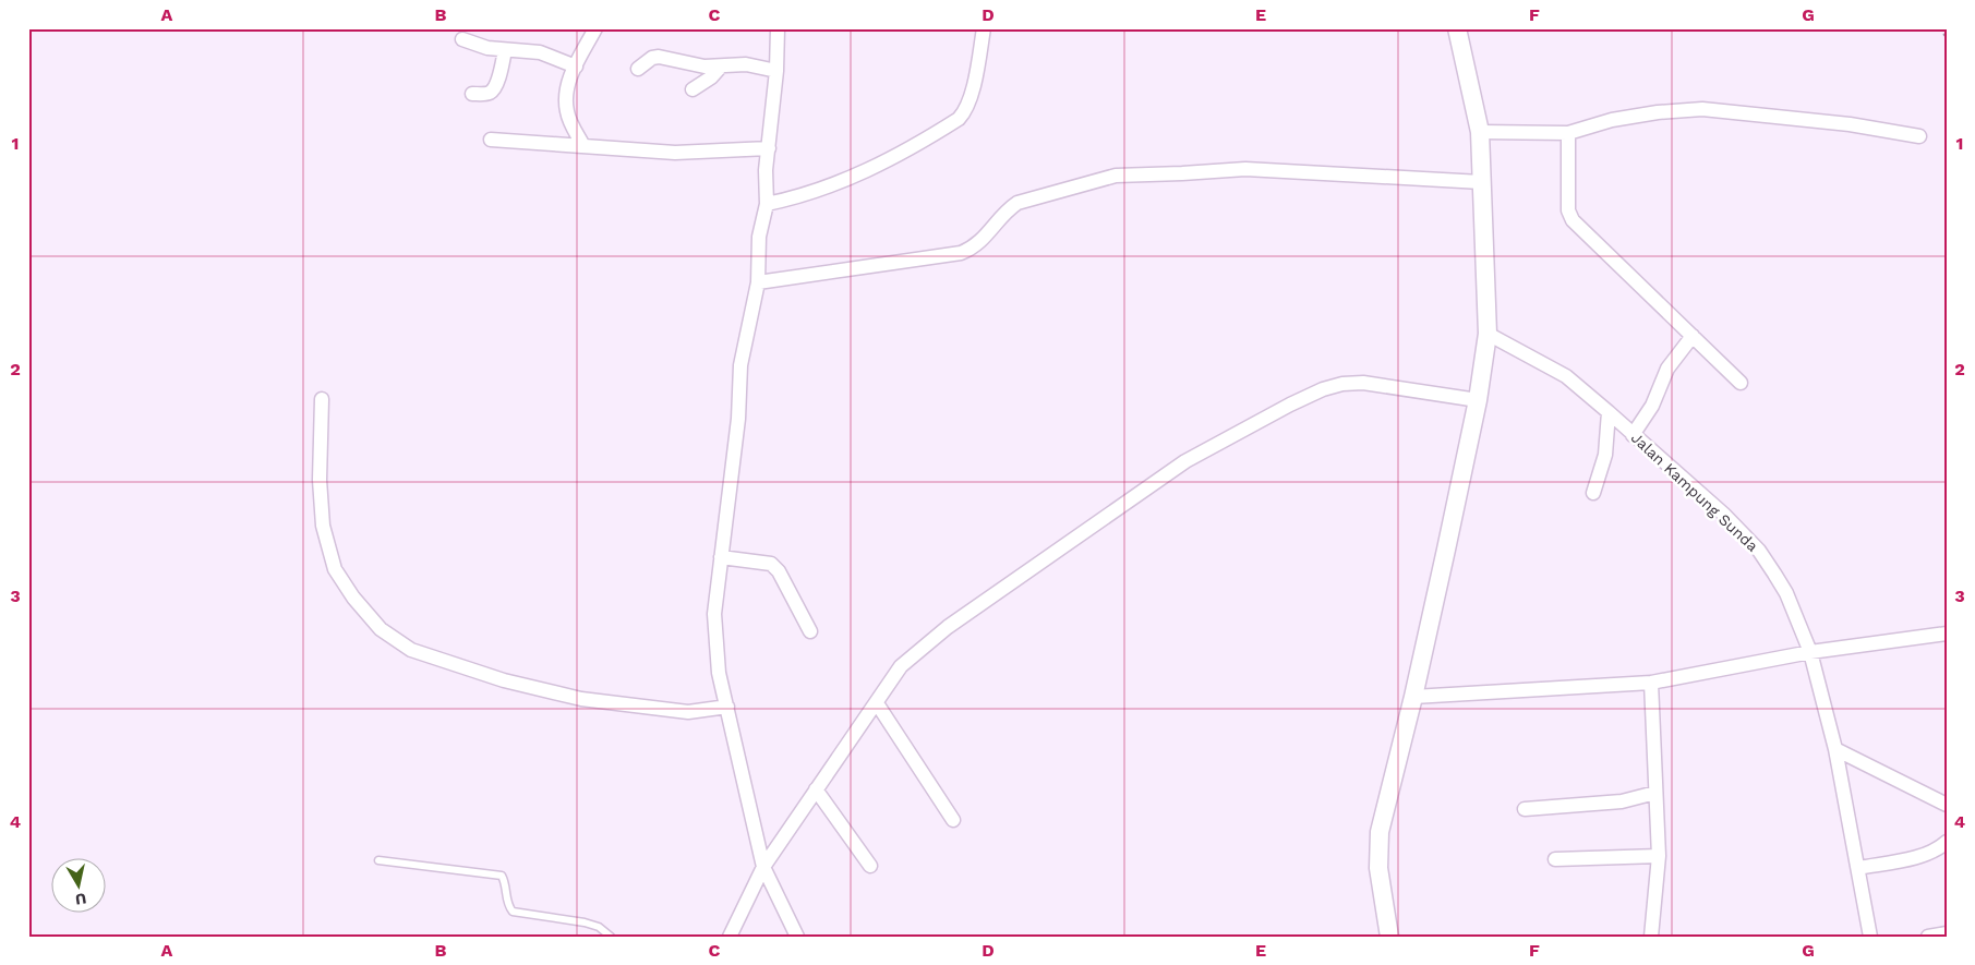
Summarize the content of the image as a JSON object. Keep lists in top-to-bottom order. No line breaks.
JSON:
{"streets":{"street":["Jalan Kampung Sunda"]},"north":"bottom","grid":{"columns":["A","B","C","D","E","F","G"],"rows":["1","2","3","4"]}}
